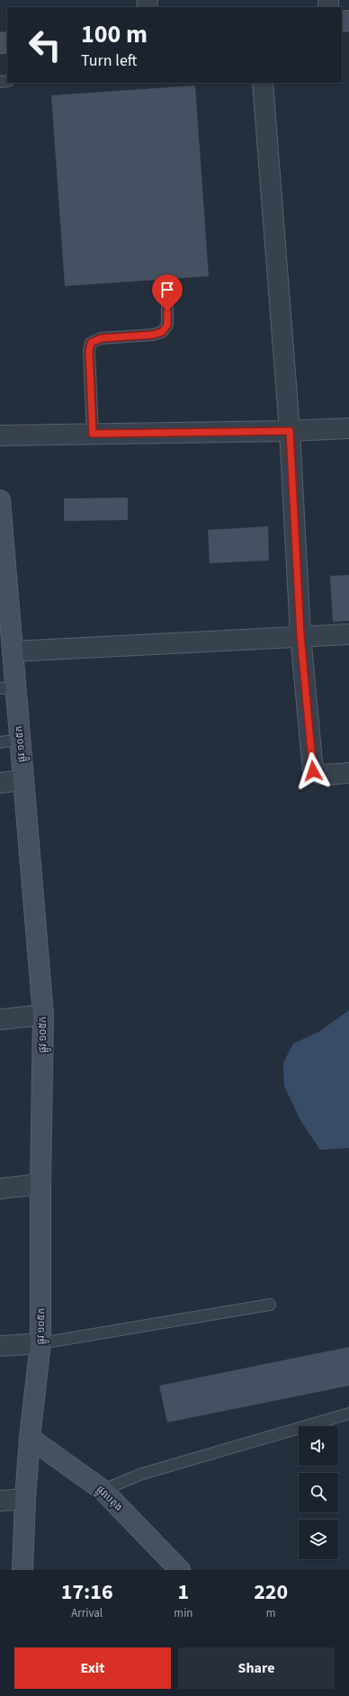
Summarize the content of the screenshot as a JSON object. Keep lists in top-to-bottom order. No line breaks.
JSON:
{"streets":{"main road":["ផ្លូវ ១០៥ក","ផ្លូវបេតុង"]},"crossings":[["ផ្លូវ ១០៥ក","ផ្លូវបេតុង"]],"page":{"turn":["100 m","Turn left"],"eta":["17:16","Arrival","1","min","220","m"],"buttons":["Exit","Share"]}}
